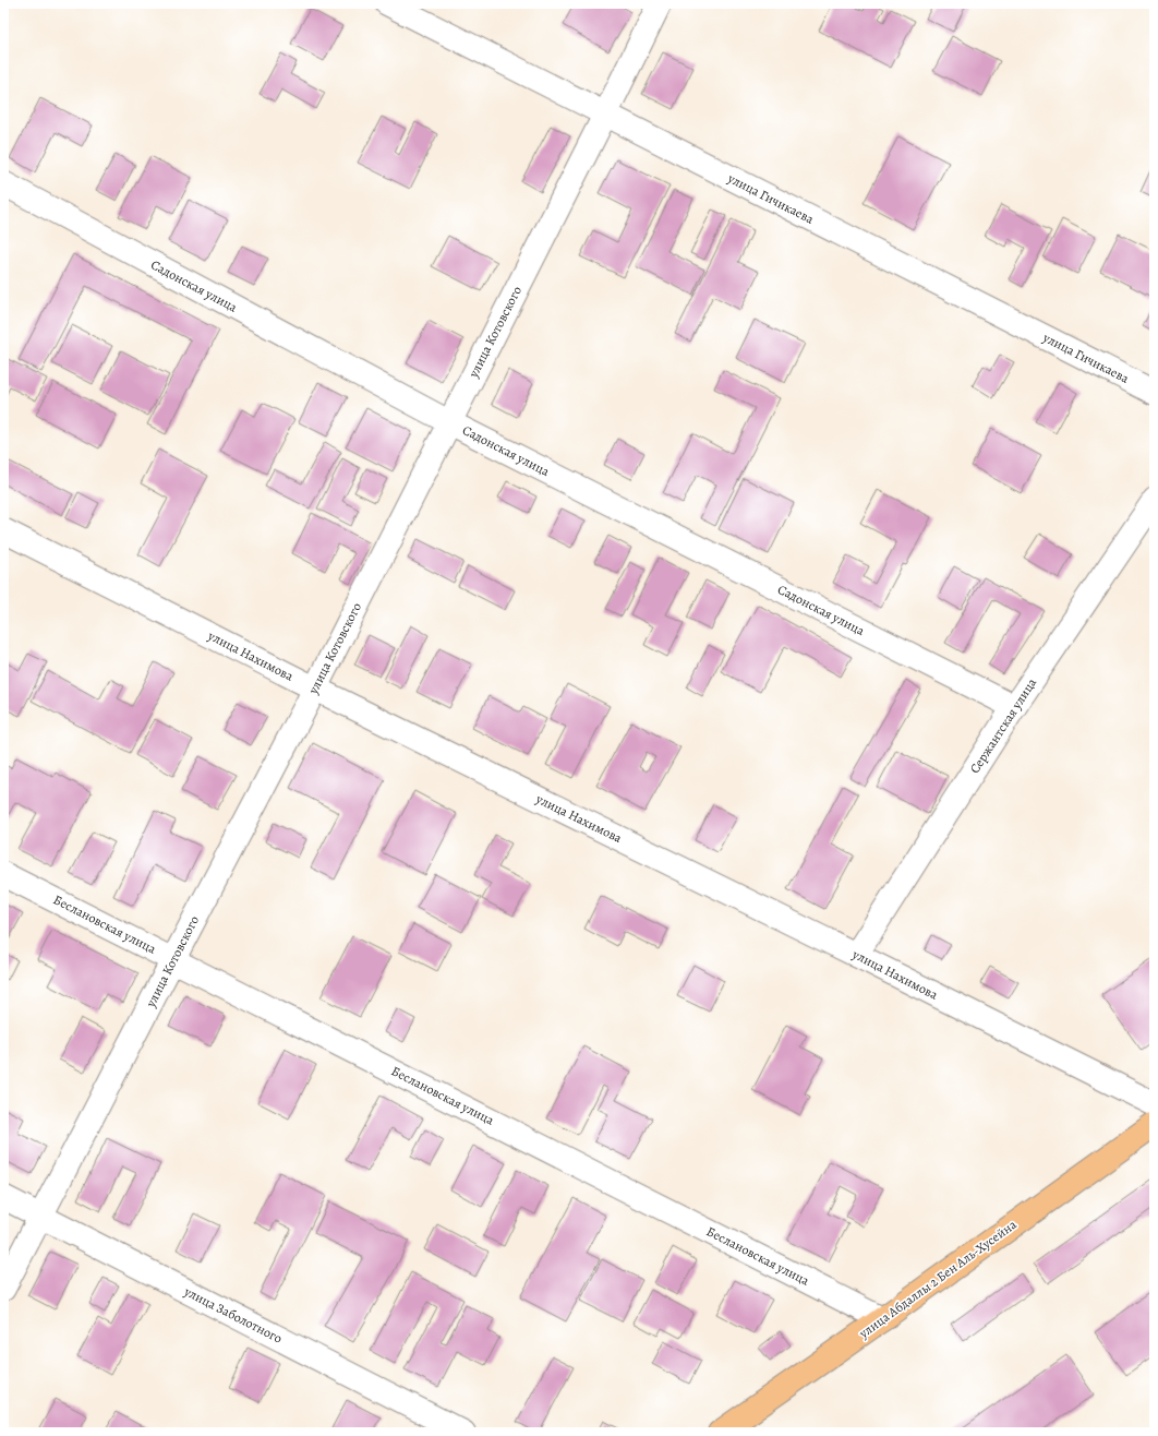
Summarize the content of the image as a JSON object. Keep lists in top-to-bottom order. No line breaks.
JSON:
{"streets":{"main road":["улица Абдаллы 2 Бен Аль-Хусейна"],"street":["улица Гичикаева","Садонская улица","улица Котовского","улица Нахимова","Сержантская улица","Беслановская улица","улица Заболотного"]},"crossings":[["улица Гичикаева","улица Котовского"],["Садонская улица","улица Котовского"],["Садонская улица","Сержантская улица"],["улица Котовского","улица Нахимова"],["улица Котовского","Беслановская улица"],["улица Котовского","улица Заболотного"],["улица Нахимова","Сержантская улица"],["Беслановская улица","улица Абдаллы 2 Бен Аль-Хусейна"]]}
